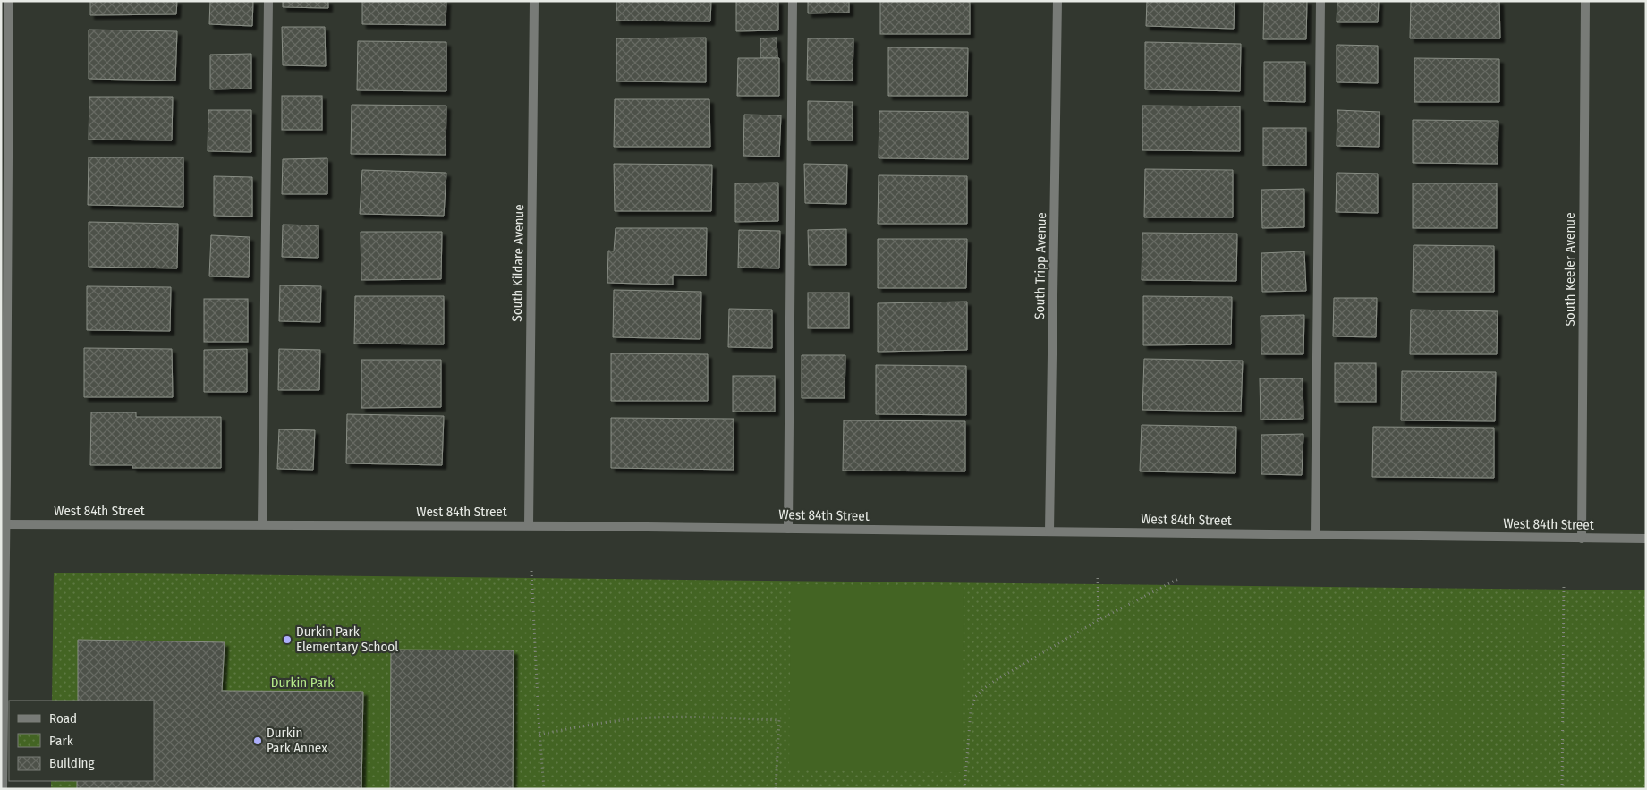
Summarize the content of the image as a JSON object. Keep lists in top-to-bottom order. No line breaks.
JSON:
{"streets":{"street":["South Kildare Avenue","South Tripp Avenue","South Keeler Avenue","West 84th Street"]},"crossings":[["South Kildare Avenue","West 84th Street"],["South Tripp Avenue","West 84th Street"],["South Keeler Avenue","West 84th Street"]],"parks":["Durkin Park"],"places":["Durkin Park Elementary School","Durkin Park Annex"],"legend":["Road","Park","Building"]}
